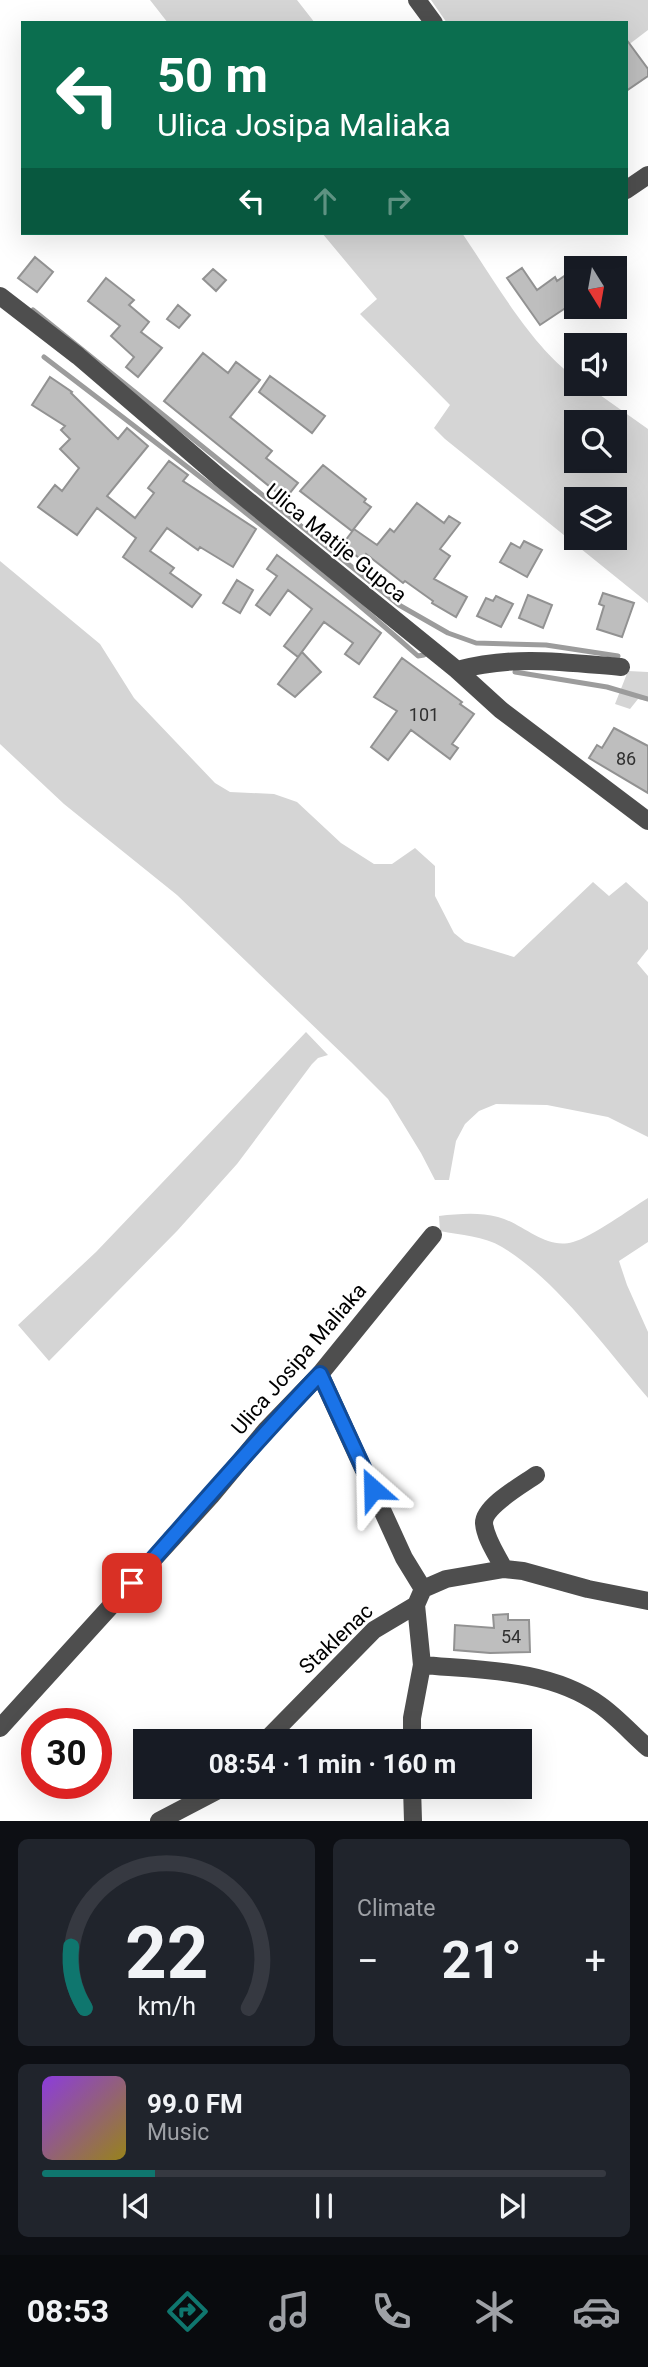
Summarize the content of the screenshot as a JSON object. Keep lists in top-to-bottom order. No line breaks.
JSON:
{"streets":{"street":["Ulica Matije Gupca","Ulica Josipa Maliaka","Staklenac"]},"house_numbers":["101","86","54"],"north":"bottom","page":{"turn":["50 m","Ulica Josipa Maliaka"],"limit":"30","trip":"08:54 · 1 min · 160 m","tile":"Climate","heat":["−","21°","+"],"song":["99.0 FM","Music"],"tabs":"08:53","gauge":["22","km/h"]}}
